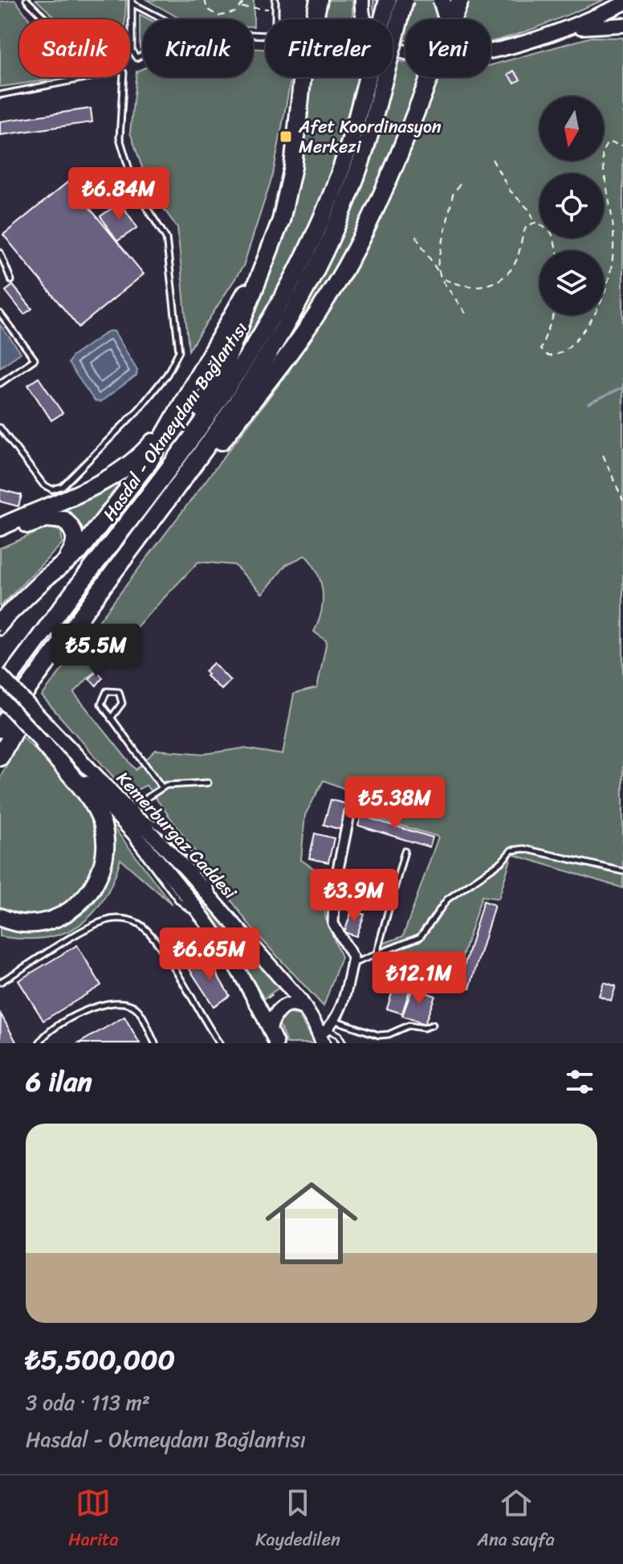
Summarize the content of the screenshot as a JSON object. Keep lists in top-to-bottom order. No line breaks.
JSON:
{"streets":{"highway":["Hasdal - Okmeydanı Bağlantısı"],"main road":["Kemerburgaz Caddesi"]},"places":{"transit":["Afet Koordinasyon Merkezi"]},"north":"bottom","page":{"chip":["Satılık","Kiralık","Filtreler","Yeni"],"price":["₺6.84M","₺5.5M","₺5.38M","₺3.9M","₺6.65M","₺12.1M"],"heading":"6 ilan","list":[{"name":"₺5,500,000","note":"3 oda · 113 m² · Hasdal - Okmeydanı Bağlantısı"}],"tabs":["Harita","Kaydedilen","Ana sayfa"]}}
